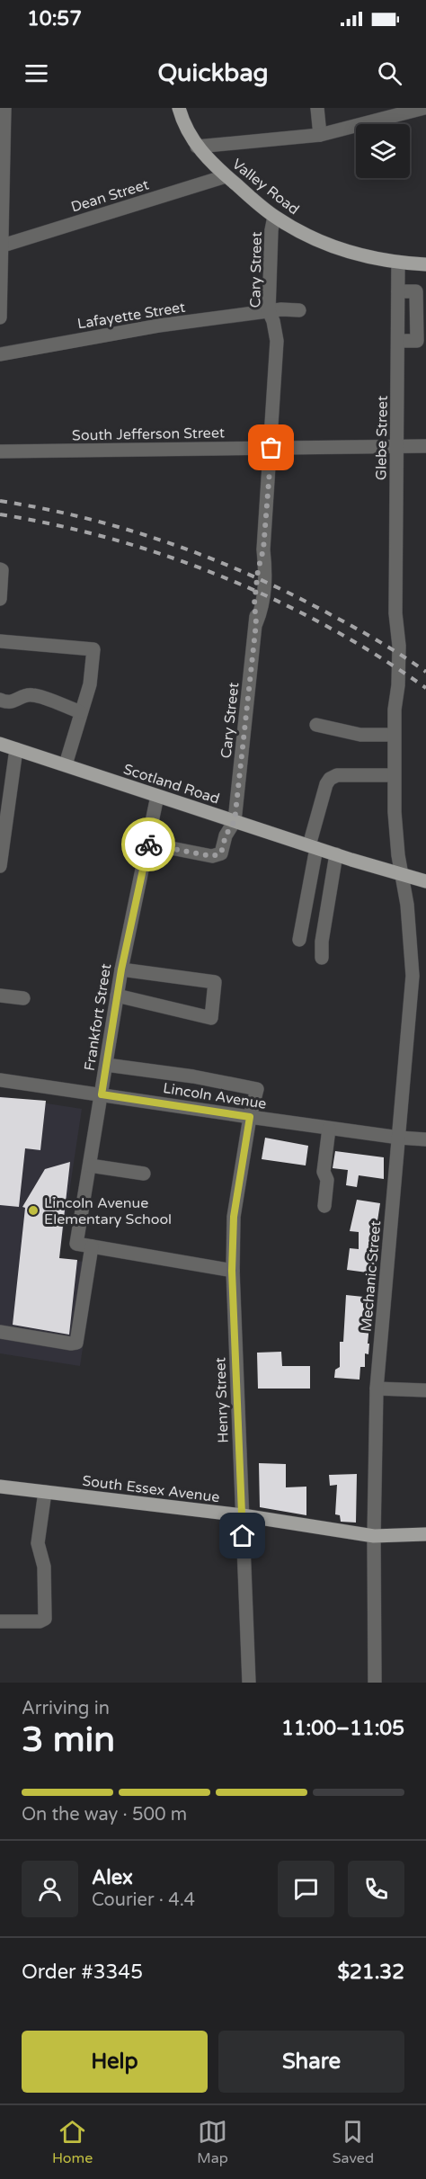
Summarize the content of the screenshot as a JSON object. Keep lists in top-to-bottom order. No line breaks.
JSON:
{"streets":{"main road":["Valley Road","Scotland Road","South Essex Avenue"],"street":["Dean Street","Cary Street","Lafayette Street","South Jefferson Street","Glebe Street","Frankfort Street","Lincoln Avenue","Mechanic Street","Henry Street"]},"crossings":[["Valley Road","Dean Street"],["Valley Road","Cary Street"],["Valley Road","Glebe Street"],["Cary Street","Lafayette Street"],["Cary Street","South Jefferson Street"],["Cary Street","Scotland Road"],["Cary Street","Frankfort Street"],["South Jefferson Street","Glebe Street"],["Glebe Street","Scotland Road"],["Glebe Street","Mechanic Street"],["Scotland Road","Frankfort Street"],["Scotland Road","Mechanic Street"],["Frankfort Street","Lincoln Avenue"],["Frankfort Street","Henry Street"],["Lincoln Avenue","Mechanic Street"],["Lincoln Avenue","Henry Street"],["Mechanic Street","South Essex Avenue"],["Henry Street","South Essex Avenue"]],"places":["Lincoln Avenue Elementary School"],"page":{"status":"10:57","header":"Quickbag","heading":["3 min","Arriving in","11:00–11:05"],"panel":["Alex","Courier · 4.4","Order #3345","$21.32"],"bar":"On the way · 500 m","buttons":["Help","Share"],"tabs":["Home","Map","Saved"]}}
